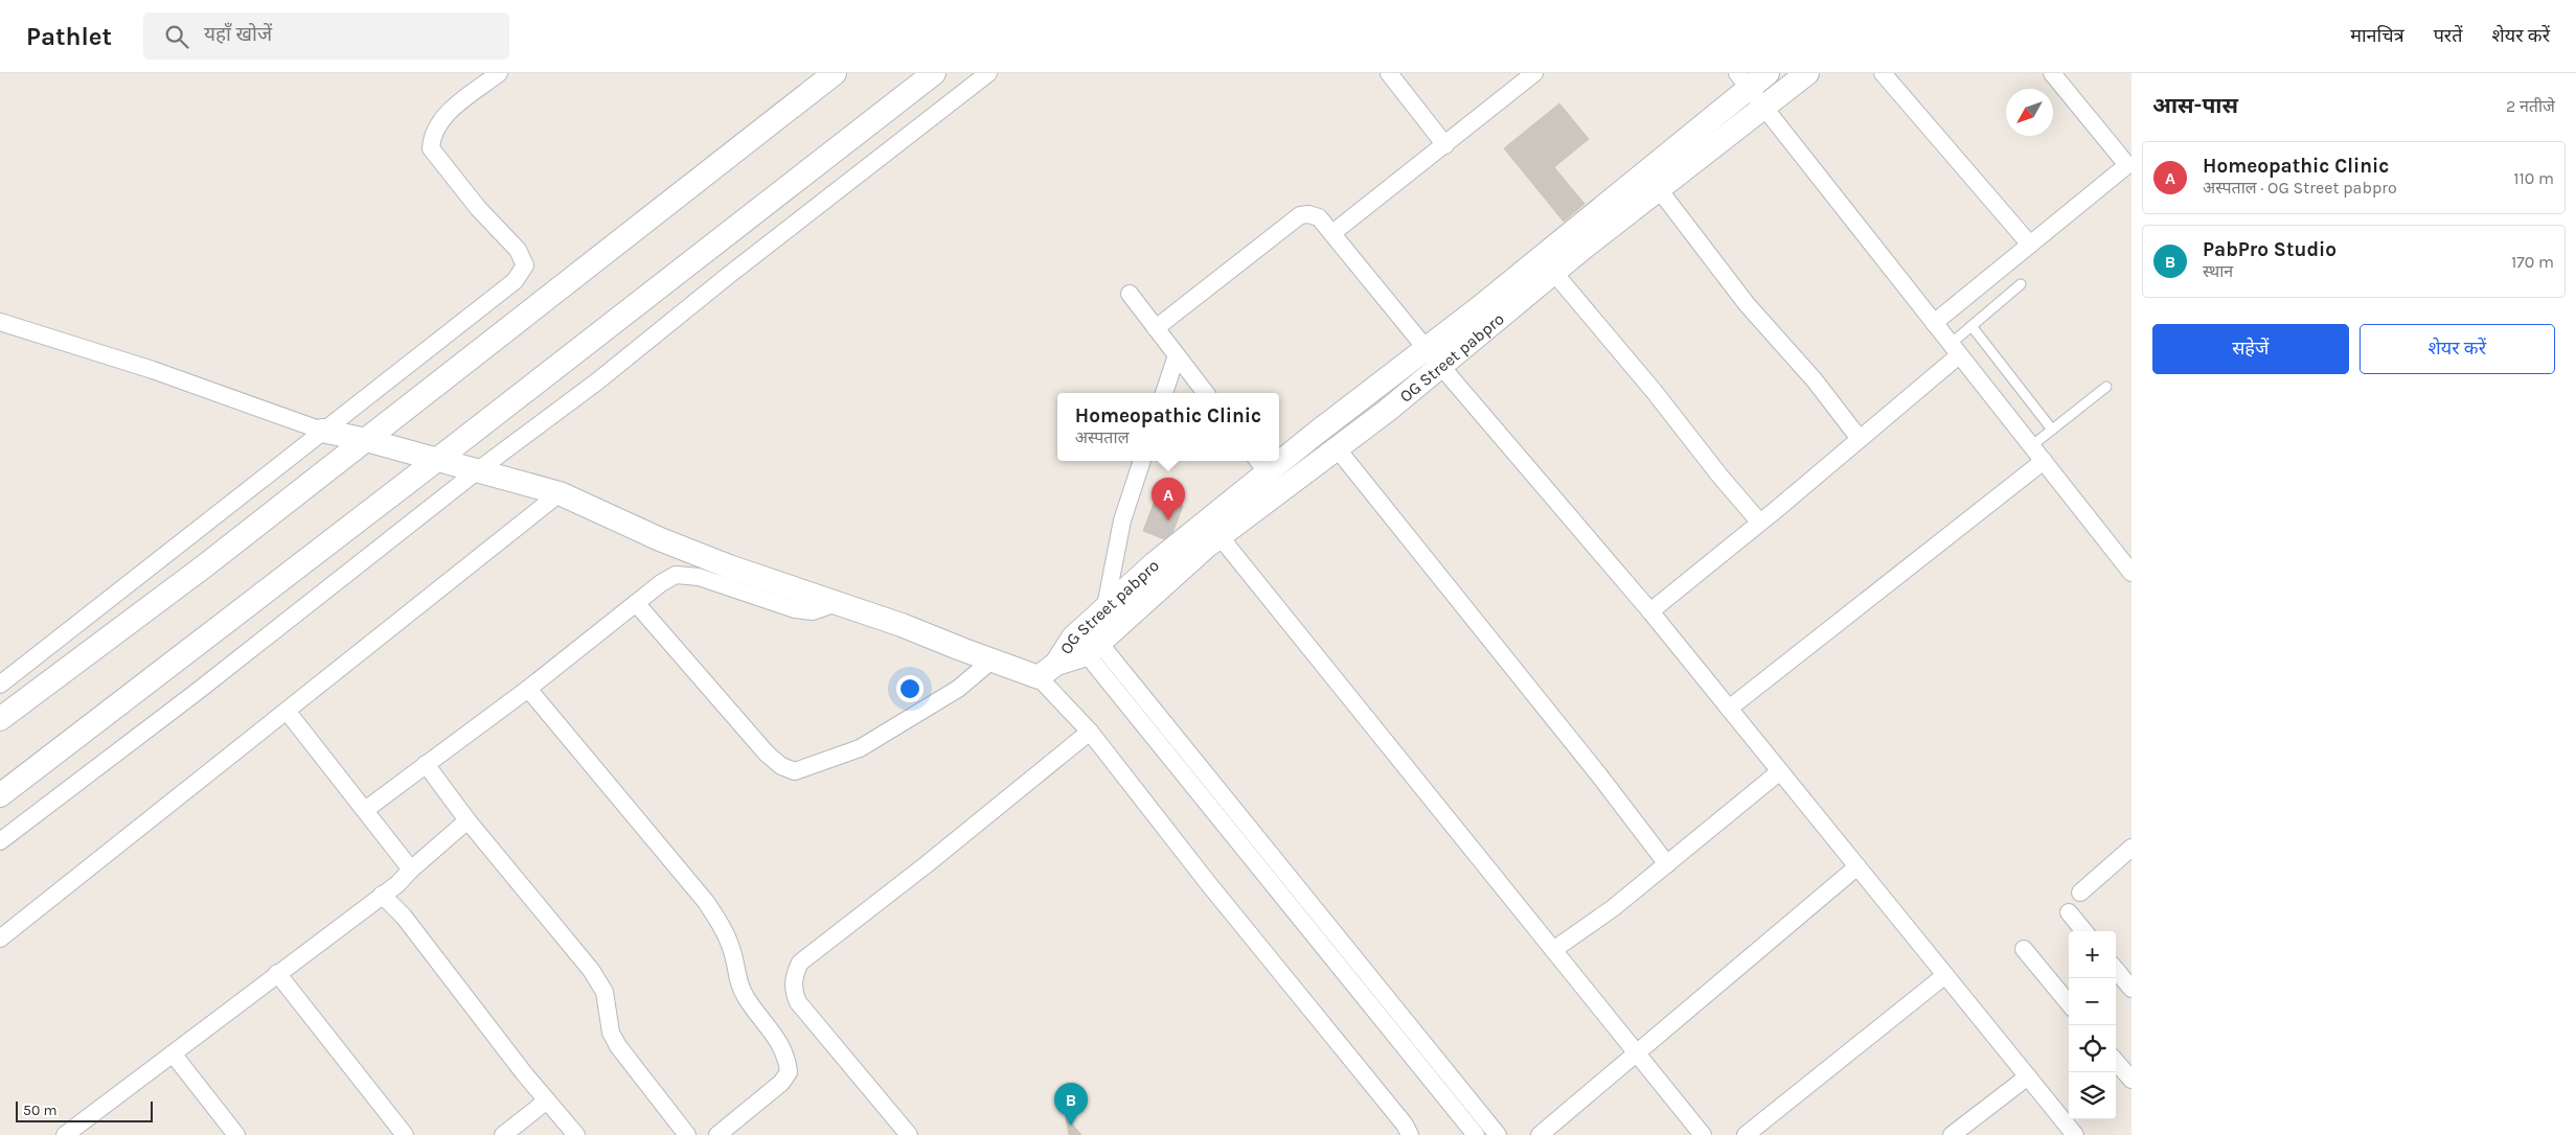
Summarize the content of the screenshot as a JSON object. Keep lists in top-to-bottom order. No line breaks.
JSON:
{"streets":{"street":["OG Street pabpro"]},"scale_bar":"50 m","north":"bottom left","page":{"header":"Pathlet","search":"यहाँ खोजें","nav":["मानचित्र","परतें","शेयर करें"],"heading":["आस-पास","2 नतीजे"],"list":[{"mark":"A","name":"Homeopathic Clinic","note":"अस्पताल · OG Street pabpro","value":"110 m"},{"mark":"B","name":"PabPro Studio","note":"स्थान","value":"170 m"}],"buttons":["सहेजें","शेयर करें"],"popup":["Homeopathic Clinic","अस्पताल"],"pins":["A","B"],"map_buttons":["+","−"],"scale":"50 m"}}
